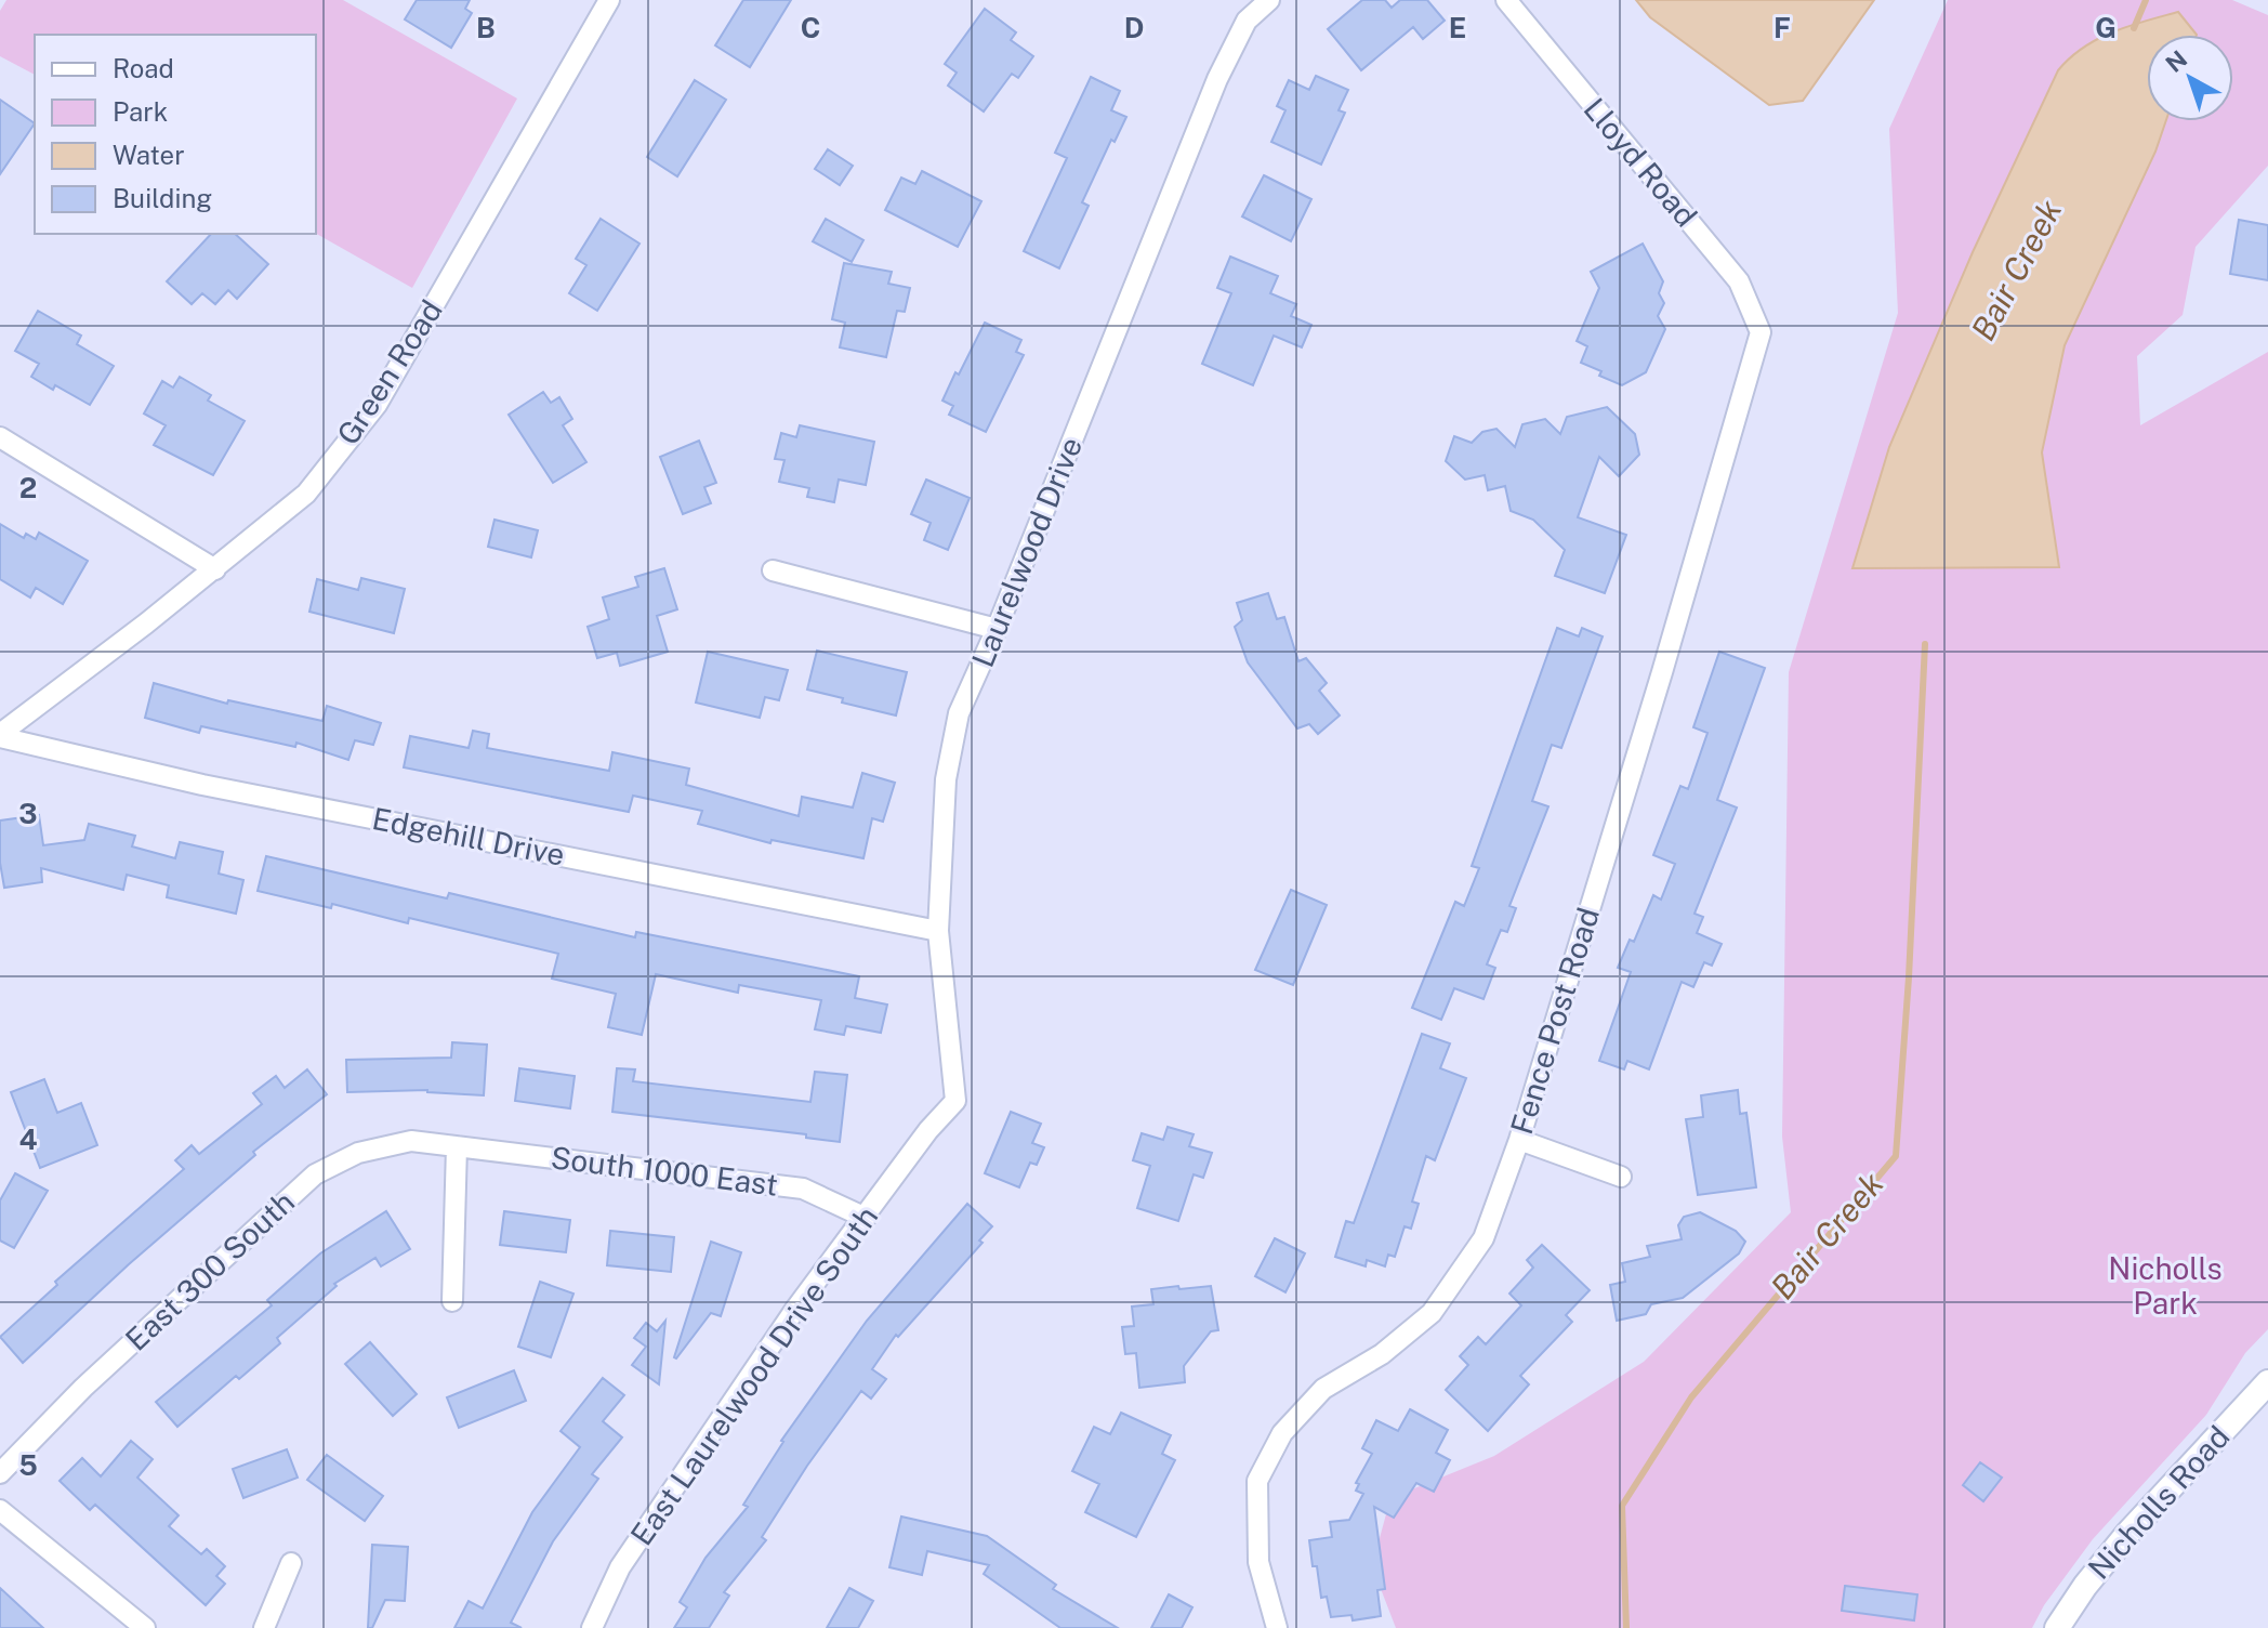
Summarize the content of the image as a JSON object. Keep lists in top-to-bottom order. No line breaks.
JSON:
{"streets":{"street":["Lloyd Road","Green Road","Laurelwood Drive","Edgehill Drive","Fence Post Road","South 1000 East","East 300 South","East Laurelwood Drive South","Nicholls Road"]},"crossings":[["Lloyd Road","Fence Post Road"],["Green Road","Edgehill Drive"],["Laurelwood Drive","Edgehill Drive"],["Laurelwood Drive","East Laurelwood Drive South"],["South 1000 East","East 300 South"],["South 1000 East","East Laurelwood Drive South"]],"water":["Bair Creek"],"parks":["Nicholls Park"],"legend":["Road","Park","Water","Building"],"north":"top left","grid":{"columns":["B","C","D","E","F","G"],"rows":["2","3","4","5"]}}
